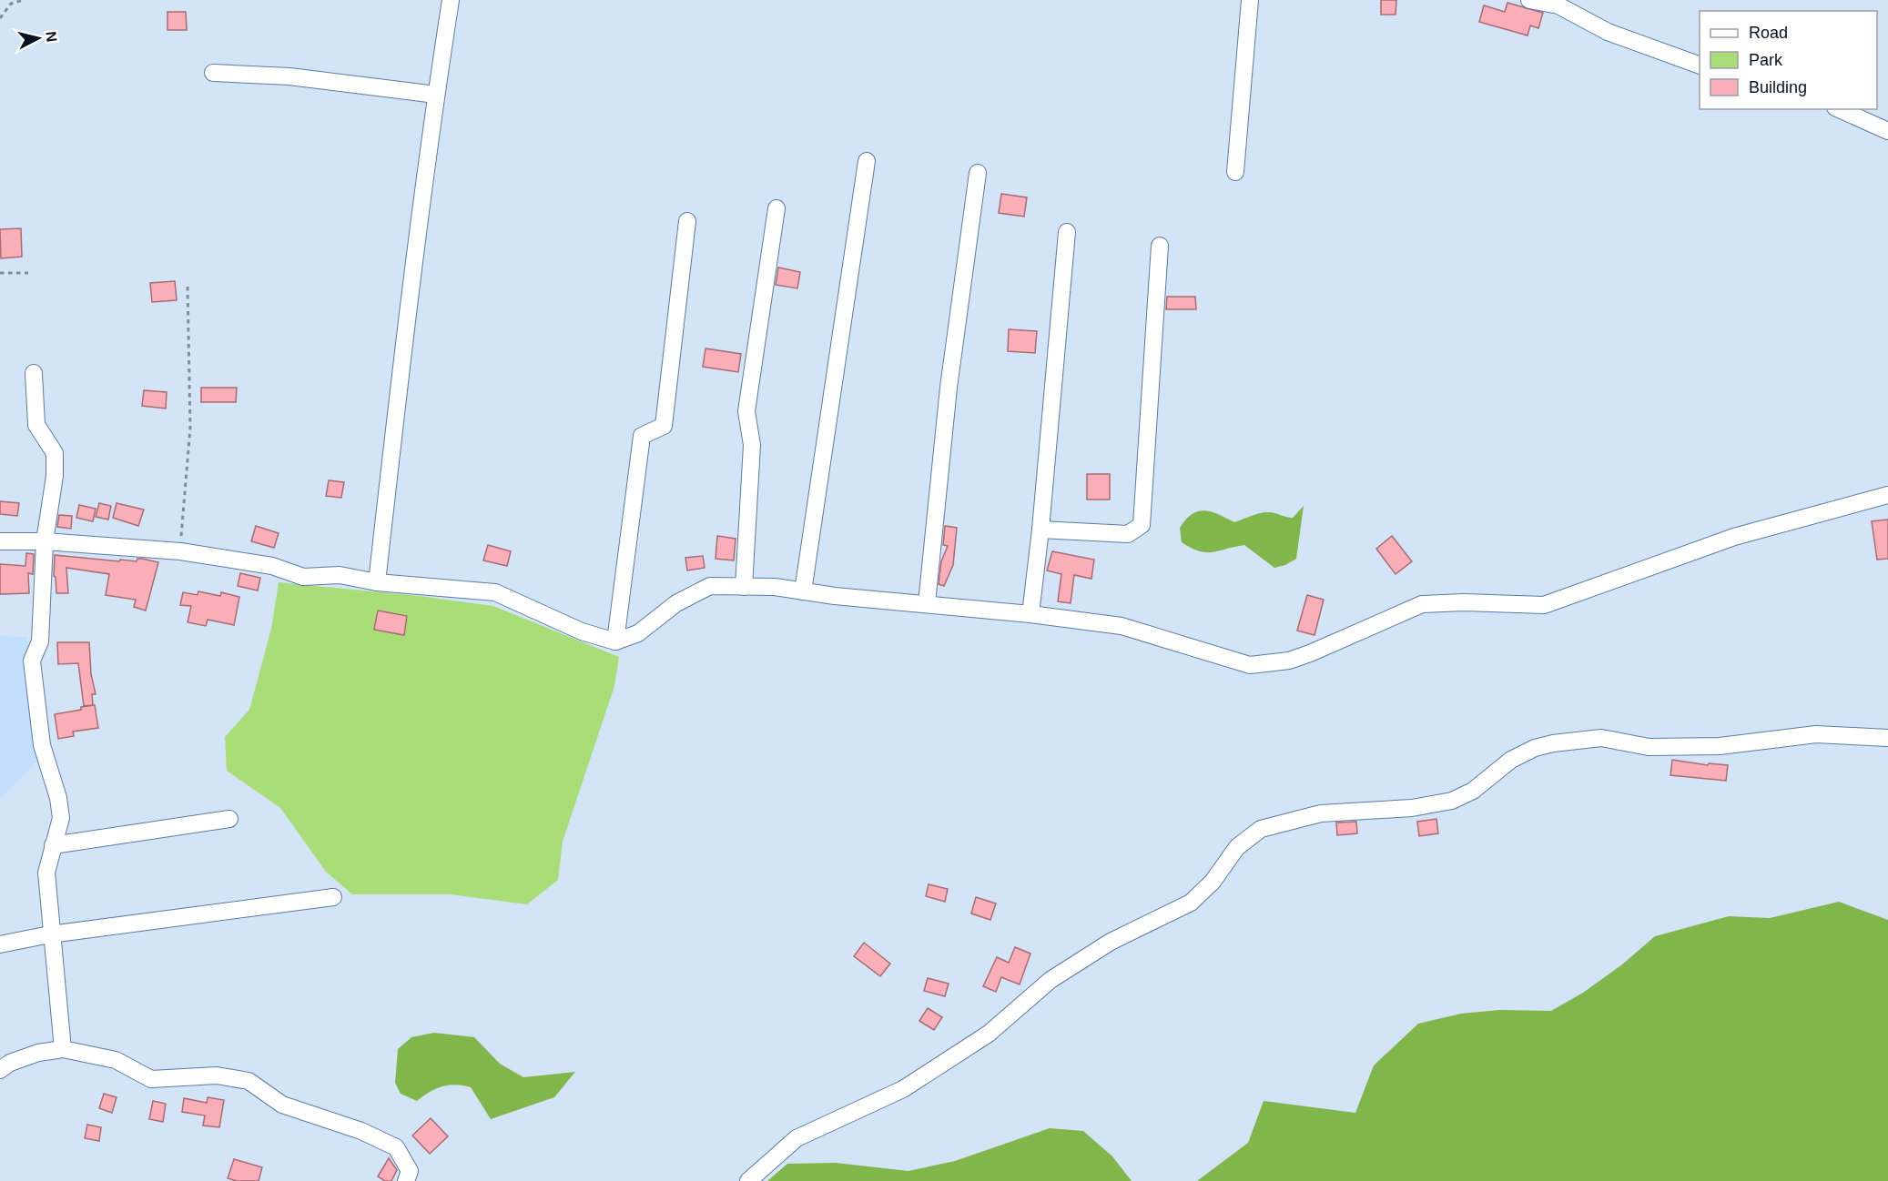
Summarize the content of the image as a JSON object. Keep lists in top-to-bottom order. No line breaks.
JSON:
{"legend":["Road","Park","Building"],"north":"right"}
